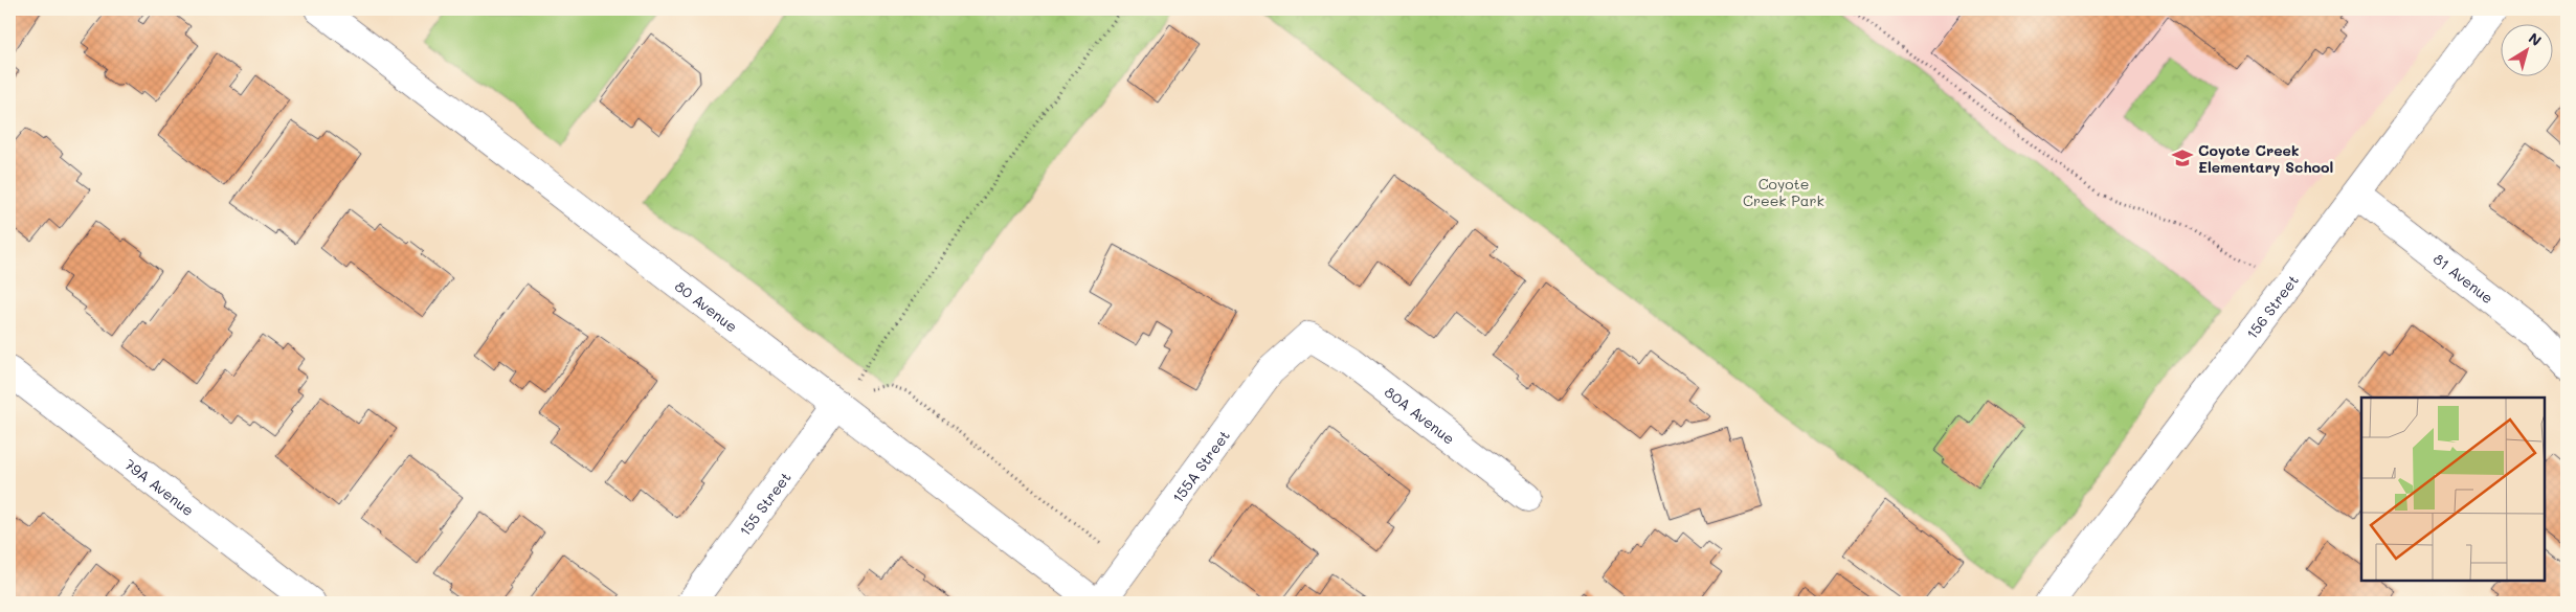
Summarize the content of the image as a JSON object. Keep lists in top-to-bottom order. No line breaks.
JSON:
{"streets":{"street":["81 Avenue","80 Avenue","156 Street","80A Avenue","155A Street","79A Avenue","155 Street"]},"crossings":[["81 Avenue","156 Street"],["80 Avenue","155 Street"],["80A Avenue","155A Street"]],"parks":["Coyote Creek Park"],"places":{"school or university":["Coyote Creek Elementary School"]},"north":"top right"}
